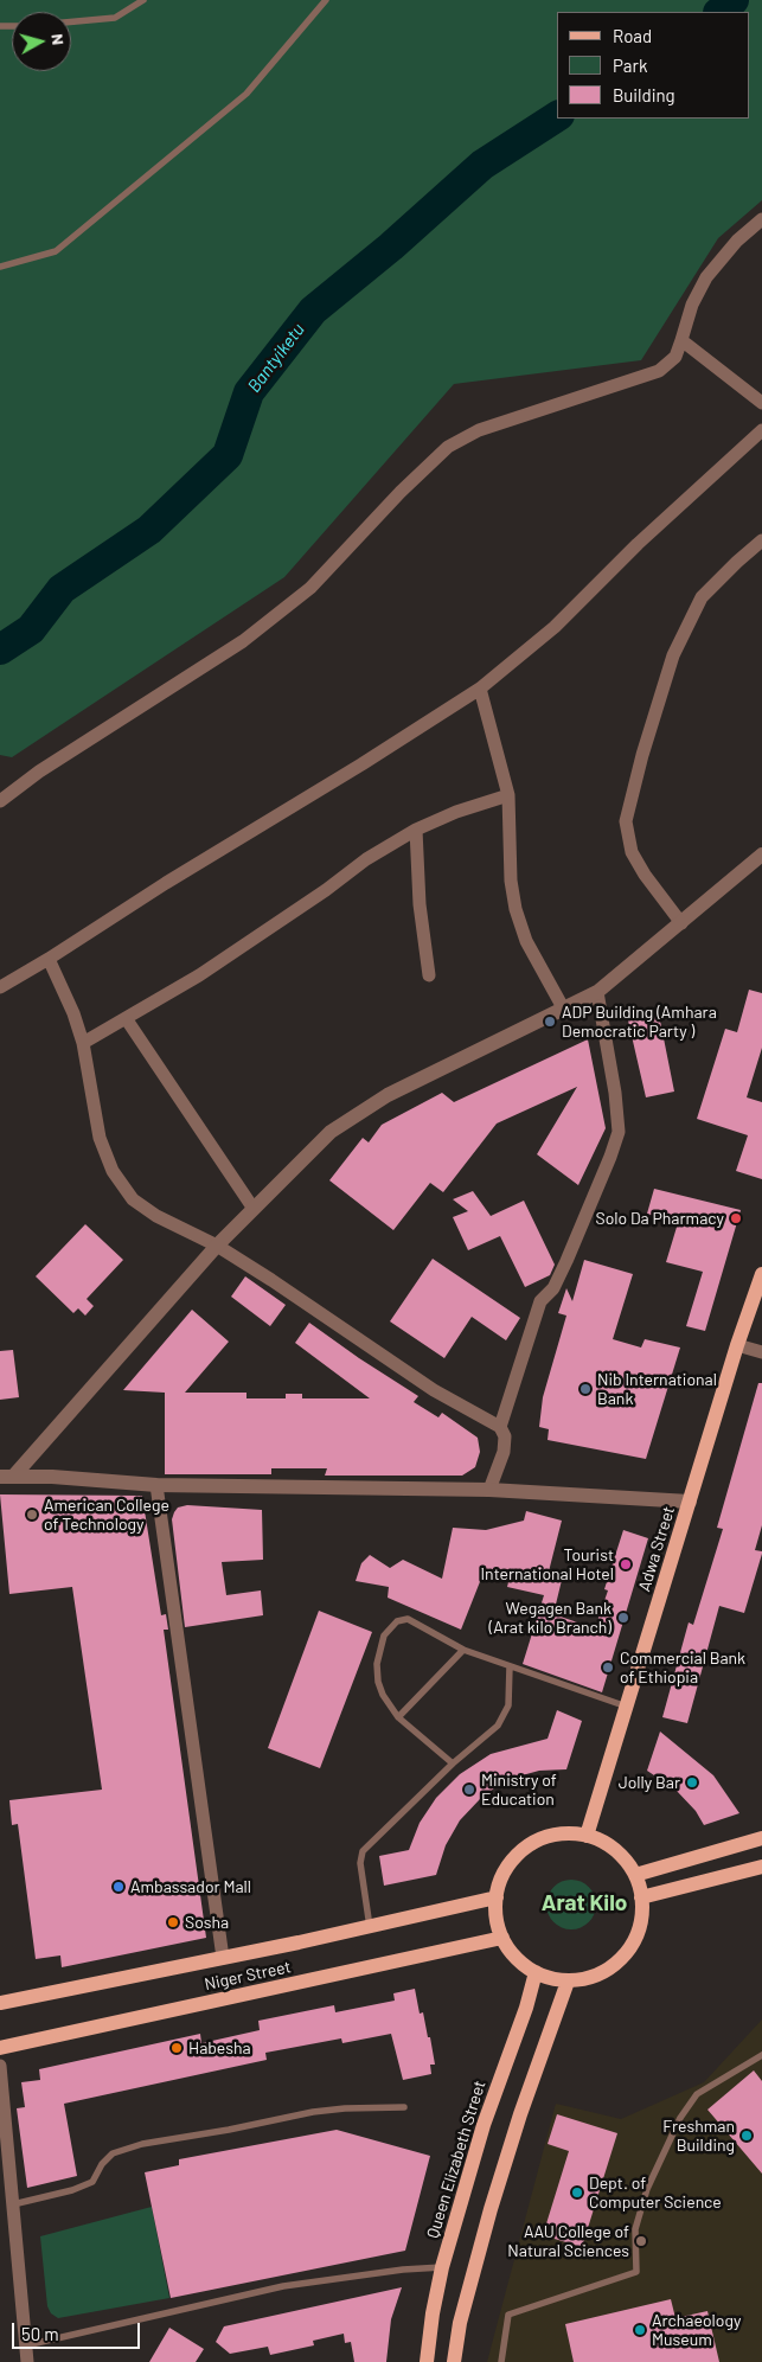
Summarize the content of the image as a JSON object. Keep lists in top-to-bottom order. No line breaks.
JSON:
{"streets":{"main road":["Adwa Street","Niger Street","Queen Elizabeth Street"]},"crossings":[["Adwa Street","Niger Street"],["Adwa Street","Queen Elizabeth Street"],["Niger Street","Queen Elizabeth Street"]],"districts":["Arat Kilo"],"water":["Bantyiketu"],"places":["ADP Building (Amhara Democratic Party )","Solo Da Pharmacy","Nib International Bank","American College of Technology","Tourist International Hotel","Wegagen Bank (Arat kilo Branch)","Commercial Bank of Ethiopia","Jolly Bar","Ministry of Education","Ambassador Mall","Sosha","Habesha","Freshman Building","Dept. of Computer Science","AAU College of Natural Sciences","Archaeology Museum"],"legend":["Road","Park","Building"],"scale_bar":"50 m","north":"right"}
